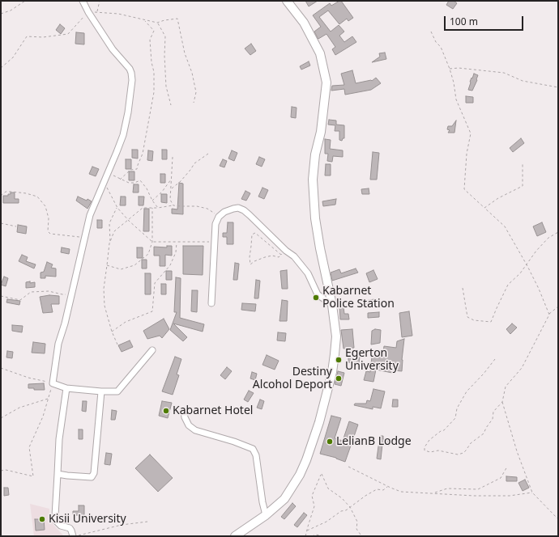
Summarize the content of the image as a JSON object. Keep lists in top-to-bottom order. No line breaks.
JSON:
{"places":["Kabarnet Police Station","Egerton University","Destiny Alcohol Deport","Kabarnet Hotel","LelianB Lodge","Kisii University"],"scale_bar":"100 m"}
